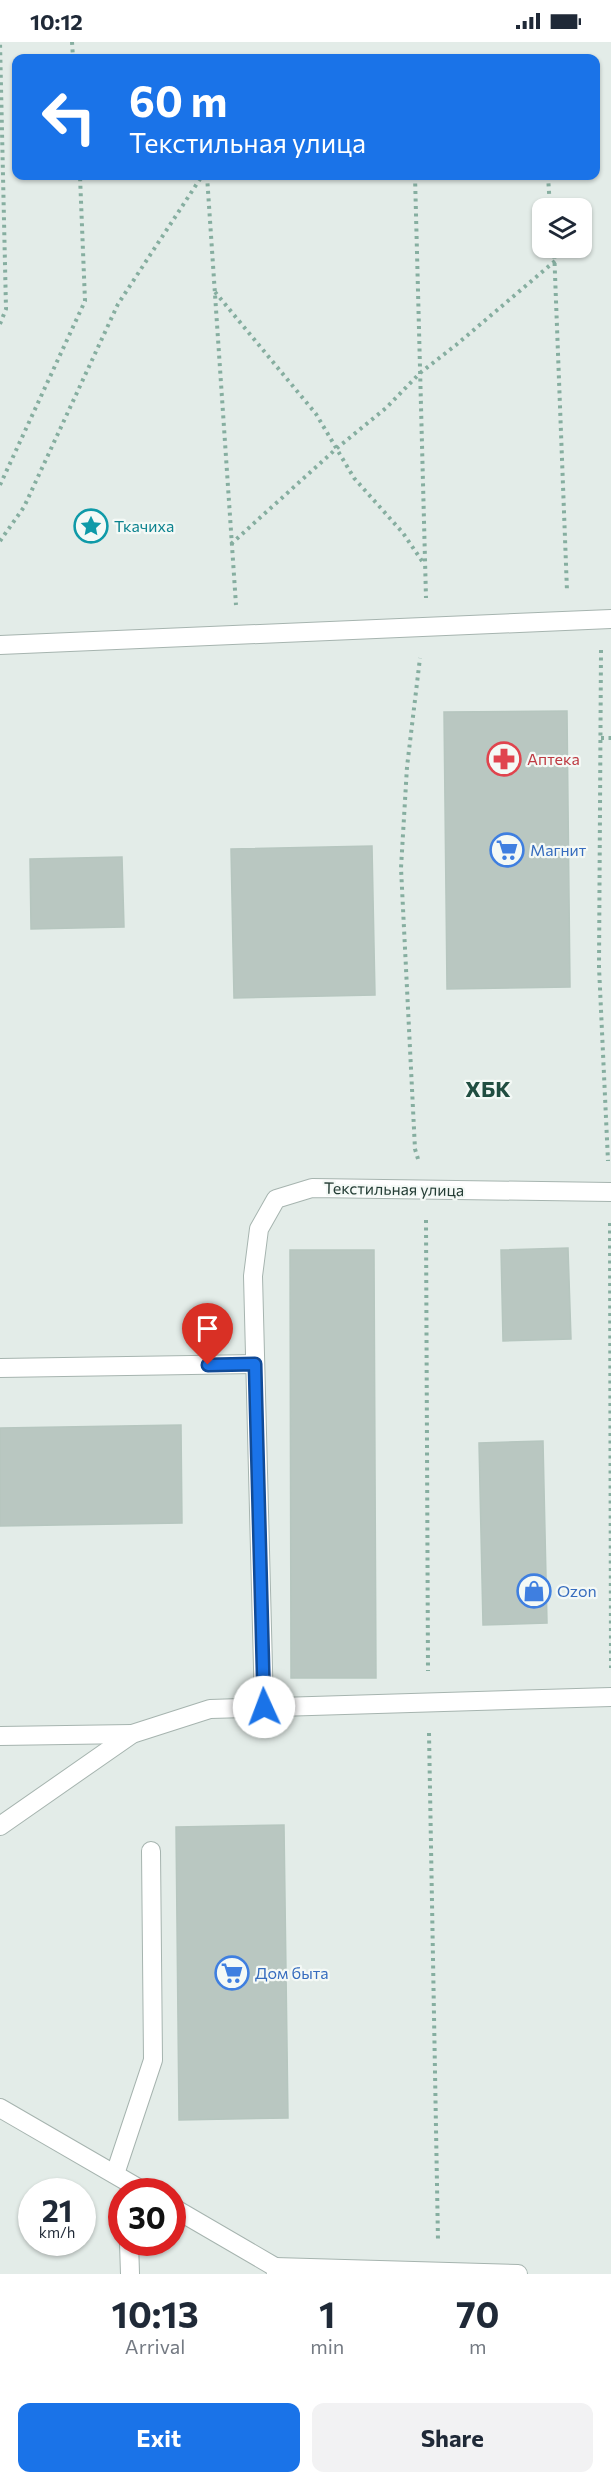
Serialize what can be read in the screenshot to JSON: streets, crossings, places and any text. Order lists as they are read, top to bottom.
{
  "streets": {
    "street": ["Текстильная улица"]
  },
  "districts": ["ХБК"],
  "places": {
    "place": ["Ткачиха"],
    "pharmacy": ["Аптека"],
    "supermarket": ["Магнит", "Дом быта"],
    "shop": ["Ozon"]
  },
  "page": {
    "status": "10:12",
    "turn": ["60 m", "Текстильная улица"],
    "speed": "21 km/h",
    "limit": "30",
    "eta": [
      "10:13",
      "Arrival",
      "1",
      "min",
      "70",
      "m"
    ],
    "buttons": ["Exit", "Share"]
  }
}
